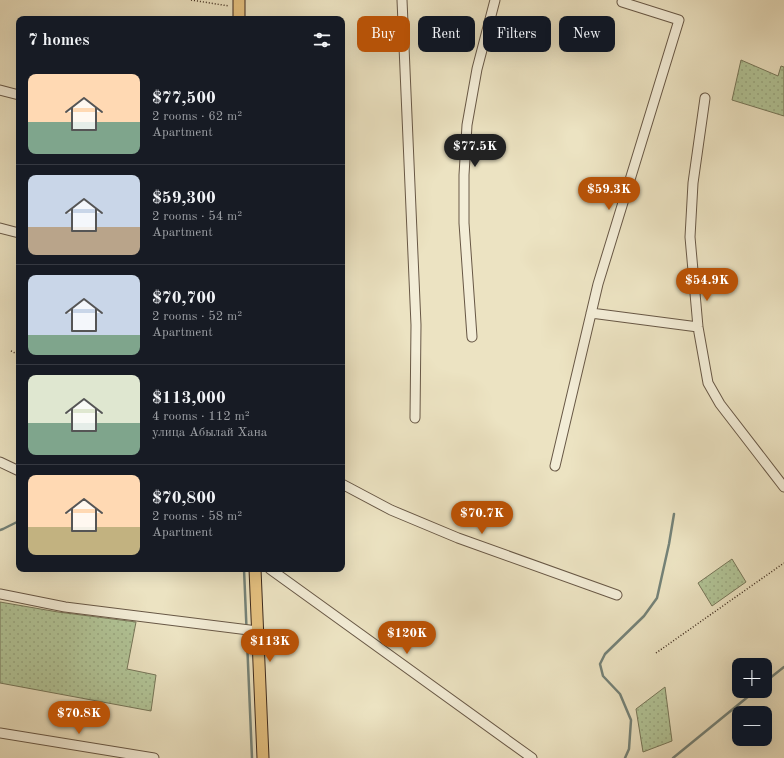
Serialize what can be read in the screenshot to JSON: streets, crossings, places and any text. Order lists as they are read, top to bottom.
{
  "page": {
    "chip": [
      "Buy",
      "Rent",
      "Filters",
      "New"
    ],
    "heading": "7 homes",
    "list": [
      {
        "name": "$77,500",
        "note": "2 rooms · 62 m² · Apartment"
      },
      {
        "name": "$59,300",
        "note": "2 rooms · 54 m² · Apartment"
      },
      {
        "name": "$70,700",
        "note": "2 rooms · 52 m² · Apartment"
      },
      {
        "name": "$113,000",
        "note": "4 rooms · 112 m² · улица Абылай Хана"
      },
      {
        "name": "$70,800",
        "note": "2 rooms · 58 m² · Apartment"
      }
    ],
    "price": [
      "$77.5K",
      "$59.3K",
      "$54.9K",
      "$70.7K",
      "$120K",
      "$113K",
      "$70.8K"
    ],
    "map_buttons": ["+", "−"]
  }
}
